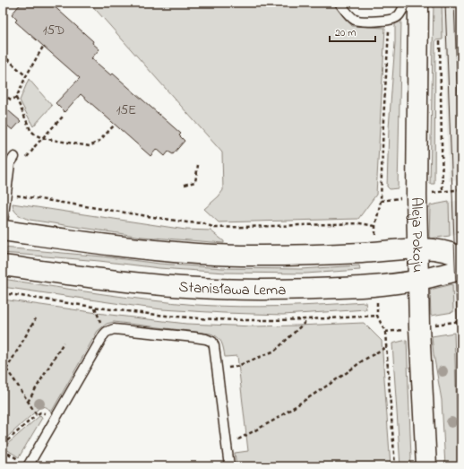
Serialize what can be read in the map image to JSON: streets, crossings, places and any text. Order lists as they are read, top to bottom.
{
  "streets": {
    "main road": ["Aleja Pokoju", "Stanisława Lema"]
  },
  "crossings": [
    ["Aleja Pokoju", "Stanisława Lema"]
  ],
  "house_numbers": ["15D", "15E"],
  "scale_bar": "20 m"
}
